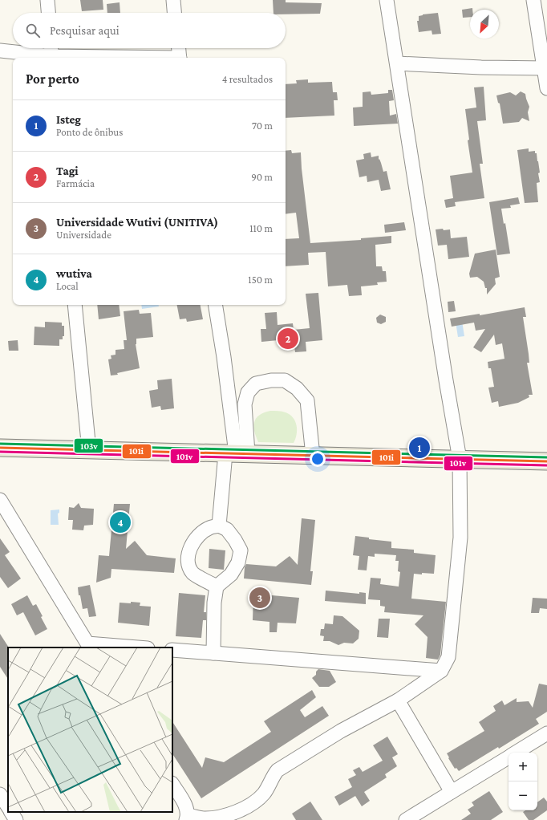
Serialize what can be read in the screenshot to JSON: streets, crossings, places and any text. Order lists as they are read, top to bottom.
{
  "lines": ["transit line 103v", "transit line 101i", "transit line 101v"],
  "north": "bottom left",
  "page": {
    "search": "Pesquisar aqui",
    "heading": ["Por perto", "4 resultados"],
    "list": [
      {
        "mark": "1",
        "name": "Isteg",
        "note": "Ponto de ônibus",
        "value": "70 m"
      },
      {
        "mark": "2",
        "name": "Tagi",
        "note": "Farmácia",
        "value": "90 m"
      },
      {
        "mark": "3",
        "name": "Universidade Wutivi (UNITIVA)",
        "note": "Universidade",
        "value": "110 m"
      },
      {
        "mark": "4",
        "name": "wutiva",
        "note": "Local",
        "value": "150 m"
      }
    ],
    "pins": [
      "2",
      "1",
      "4",
      "3"
    ],
    "map_buttons": ["+", "−"]
  }
}
